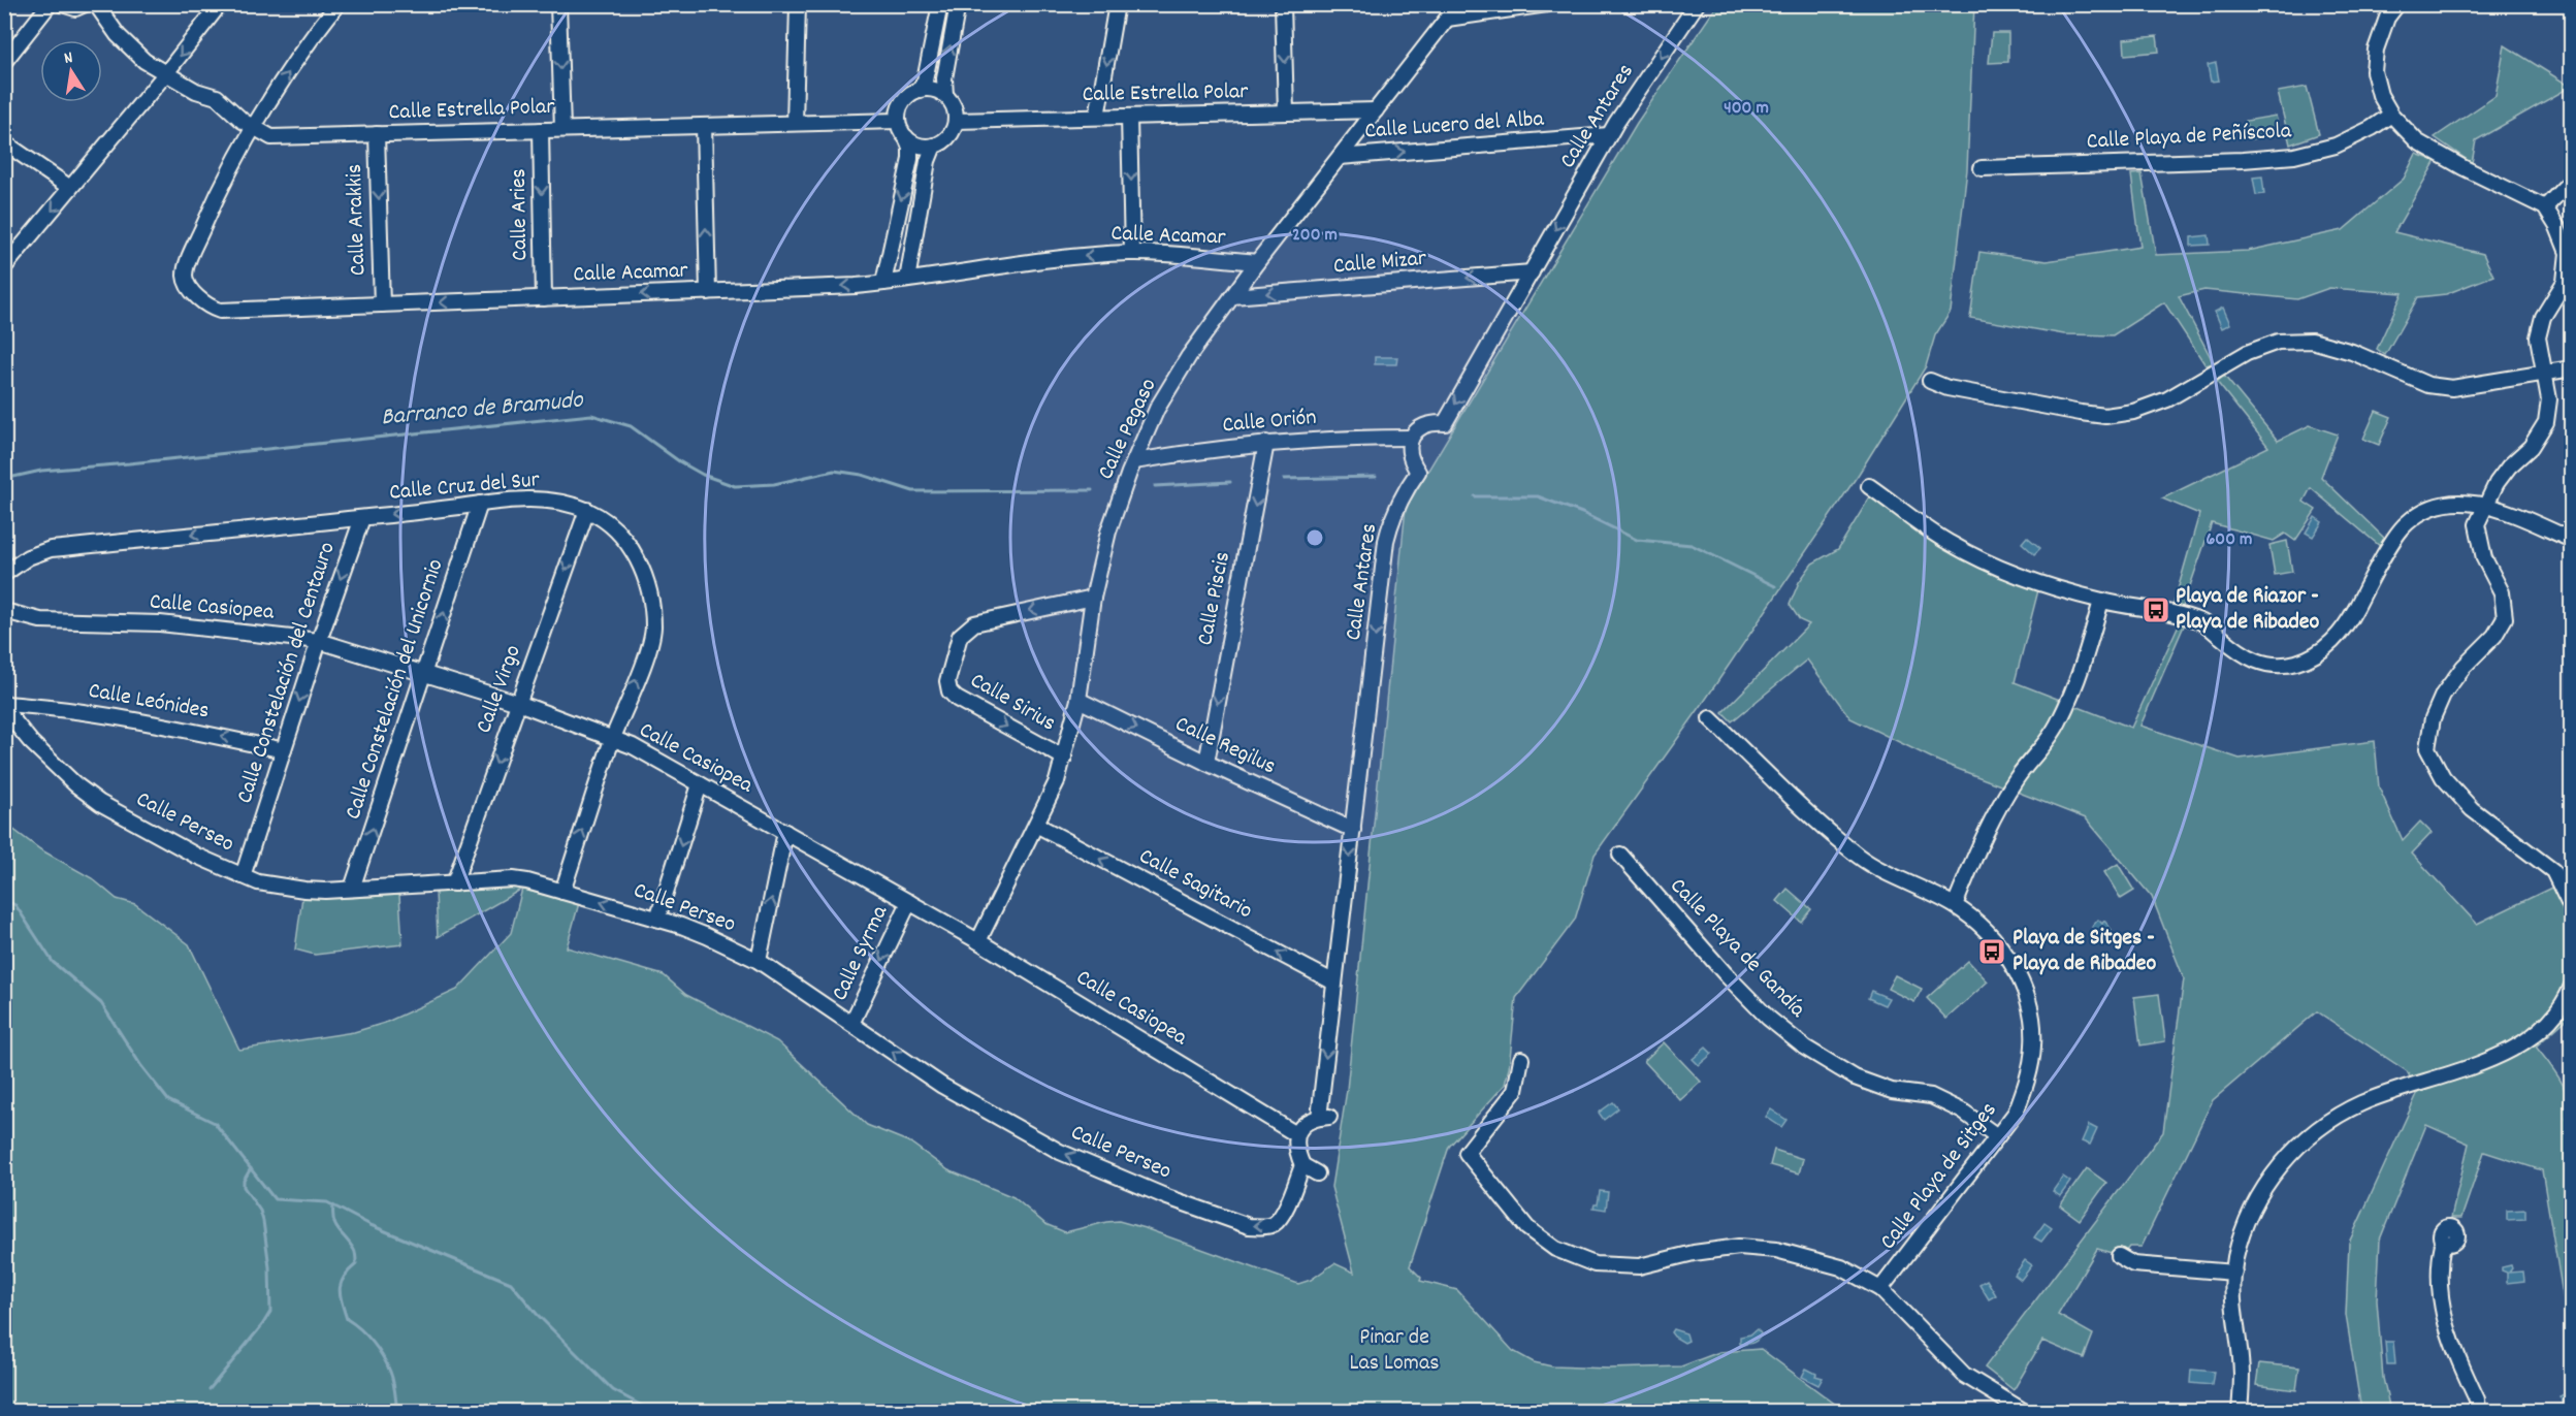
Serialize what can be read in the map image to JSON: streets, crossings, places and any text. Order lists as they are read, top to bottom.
{
  "streets": {
    "street": [
      "Calle Estrella Polar",
      "Calle Antares",
      "Calle Lucero del Alba",
      "Calle Playa de Peñíscola",
      "Calle Aries",
      "Calle Arakkis",
      "Calle Acamar",
      "Calle Mizar",
      "Calle Orión",
      "Calle Pegaso",
      "Calle Cruz del Sur",
      "Calle Piscis",
      "Calle Casiopea",
      "Calle Constelación del Centauro",
      "Calle Constelación del Unicornio",
      "Calle Virgo",
      "Calle Leónides",
      "Calle Sirius",
      "Calle Regilus",
      "Calle Perseo",
      "Calle Sagitario",
      "Calle Playa de Gandía",
      "Calle Syrma",
      "Calle Playa de Sitges"
    ]
  },
  "crossings": [
    ["Calle Estrella Polar", "Calle Aries"],
    ["Calle Estrella Polar", "Calle Arakkis"],
    ["Calle Estrella Polar", "Calle Acamar"],
    ["Calle Estrella Polar", "Calle Pegaso"],
    ["Calle Antares", "Calle Lucero del Alba"],
    ["Calle Antares", "Calle Mizar"],
    ["Calle Antares", "Calle Orión"],
    ["Calle Antares", "Calle Casiopea"],
    ["Calle Antares", "Calle Regilus"],
    ["Calle Antares", "Calle Sagitario"],
    ["Calle Lucero del Alba", "Calle Pegaso"],
    ["Calle Aries", "Calle Acamar"],
    ["Calle Arakkis", "Calle Acamar"],
    ["Calle Acamar", "Calle Pegaso"],
    ["Calle Mizar", "Calle Pegaso"],
    ["Calle Orión", "Calle Pegaso"],
    ["Calle Orión", "Calle Piscis"],
    ["Calle Pegaso", "Calle Casiopea"],
    ["Calle Pegaso", "Calle Sirius"],
    ["Calle Pegaso", "Calle Regilus"],
    ["Calle Pegaso", "Calle Sagitario"],
    ["Calle Cruz del Sur", "Calle Casiopea"],
    ["Calle Cruz del Sur", "Calle Constelación del Centauro"],
    ["Calle Cruz del Sur", "Calle Constelación del Unicornio"],
    ["Calle Cruz del Sur", "Calle Virgo"],
    ["Calle Cruz del Sur", "Calle Perseo"],
    ["Calle Piscis", "Calle Regilus"],
    ["Calle Casiopea", "Calle Constelación del Centauro"],
    ["Calle Casiopea", "Calle Constelación del Unicornio"],
    ["Calle Casiopea", "Calle Virgo"],
    ["Calle Casiopea", "Calle Syrma"],
    ["Calle Constelación del Centauro", "Calle Leónides"],
    ["Calle Constelación del Centauro", "Calle Perseo"],
    ["Calle Constelación del Unicornio", "Calle Perseo"],
    ["Calle Virgo", "Calle Perseo"],
    ["Calle Perseo", "Calle Syrma"],
    ["Calle Playa de Gandía", "Calle Playa de Sitges"]
  ],
  "one_way": [
    "Calle Antares",
    "Calle Lucero del Alba",
    "Calle Aries",
    "Calle Arakkis",
    "Calle Acamar",
    "Calle Mizar",
    "Calle Piscis",
    "Calle Constelación del Centauro",
    "Calle Constelación del Unicornio",
    "Calle Virgo",
    "Calle Leónides",
    "Calle Regilus",
    "Calle Perseo",
    "Calle Sagitario"
  ],
  "water": ["Barranco de Bramudo"],
  "parks": ["Pinar de Las Lomas"],
  "places": {
    "bus stop": ["Playa de Riazor - Playa de Ribadeo", "Playa de Sitges - Playa de Ribadeo"]
  },
  "north": "top",
  "rings": ["400 m", "200 m", "600 m"]
}
